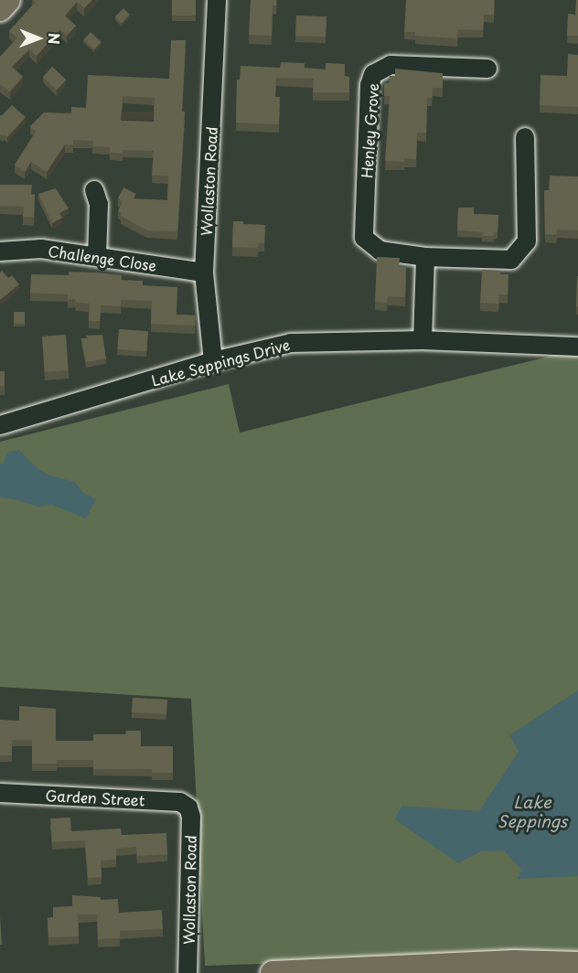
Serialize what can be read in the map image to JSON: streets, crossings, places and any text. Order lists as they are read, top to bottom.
{
  "streets": {
    "street": [
      "Henley Grove",
      "Wollaston Road",
      "Challenge Close",
      "Lake Seppings Drive",
      "Garden Street"
    ]
  },
  "crossings": [
    ["Wollaston Road", "Challenge Close"],
    ["Wollaston Road", "Lake Seppings Drive"],
    ["Wollaston Road", "Garden Street"]
  ],
  "water": ["Lake Seppings"],
  "north": "right"
}
